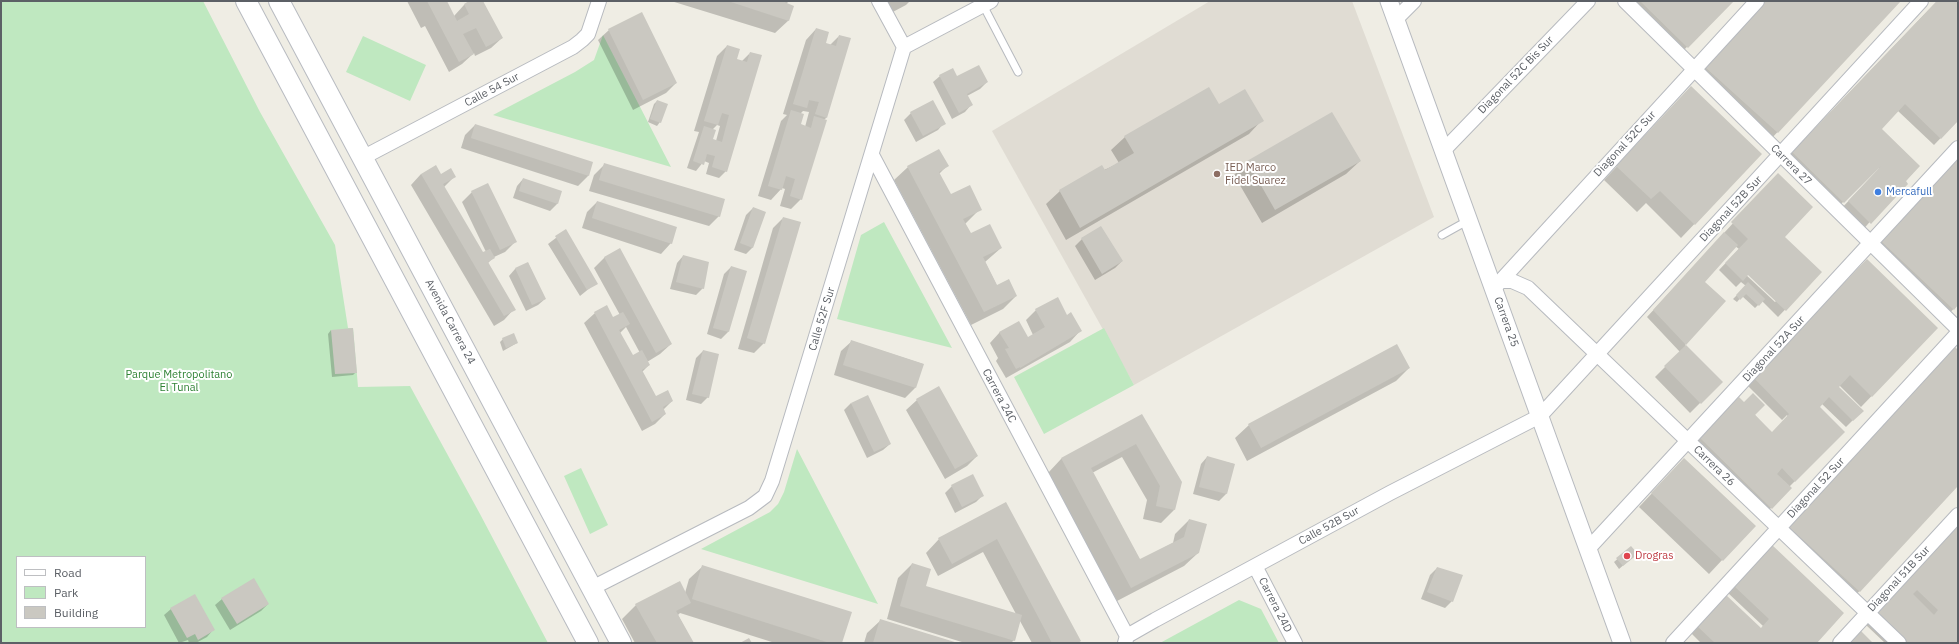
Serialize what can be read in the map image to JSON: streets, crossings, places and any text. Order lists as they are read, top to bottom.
{
  "streets": {
    "main road": ["Avenida Carrera 24"],
    "street": [
      "Diagonal 52C Bis Sur",
      "Calle 54 Sur",
      "Diagonal 52C Sur",
      "Carrera 27",
      "Diagonal 52B Sur",
      "Calle 52F Sur",
      "Carrera 25",
      "Diagonal 52A Sur",
      "Carrera 24C",
      "Carrera 26",
      "Diagonal 52 Sur",
      "Calle 52B Sur",
      "Diagonal 51B Sur",
      "Carrera 24D"
    ]
  },
  "crossings": [
    ["Diagonal 52C Bis Sur", "Carrera 25"],
    ["Calle 54 Sur", "Avenida Carrera 24"],
    ["Diagonal 52C Sur", "Carrera 27"],
    ["Diagonal 52C Sur", "Carrera 25"],
    ["Diagonal 52C Sur", "Carrera 26"],
    ["Carrera 27", "Diagonal 52B Sur"],
    ["Carrera 27", "Diagonal 52A Sur"],
    ["Diagonal 52B Sur", "Carrera 25"],
    ["Diagonal 52B Sur", "Carrera 26"],
    ["Diagonal 52B Sur", "Calle 52B Sur"],
    ["Calle 52F Sur", "Avenida Carrera 24"],
    ["Calle 52F Sur", "Carrera 24C"],
    ["Carrera 25", "Diagonal 52A Sur"],
    ["Carrera 25", "Carrera 26"],
    ["Carrera 25", "Calle 52B Sur"],
    ["Diagonal 52A Sur", "Carrera 26"],
    ["Carrera 24C", "Calle 52B Sur"],
    ["Carrera 26", "Diagonal 52 Sur"],
    ["Carrera 26", "Diagonal 51B Sur"],
    ["Calle 52B Sur", "Carrera 24D"]
  ],
  "parks": ["Parque Metropolitano El Tunal"],
  "places": ["IED Marco Fidel Suarez", "Mercafull", "Drogras"],
  "legend": ["Road", "Park", "Building"]
}
